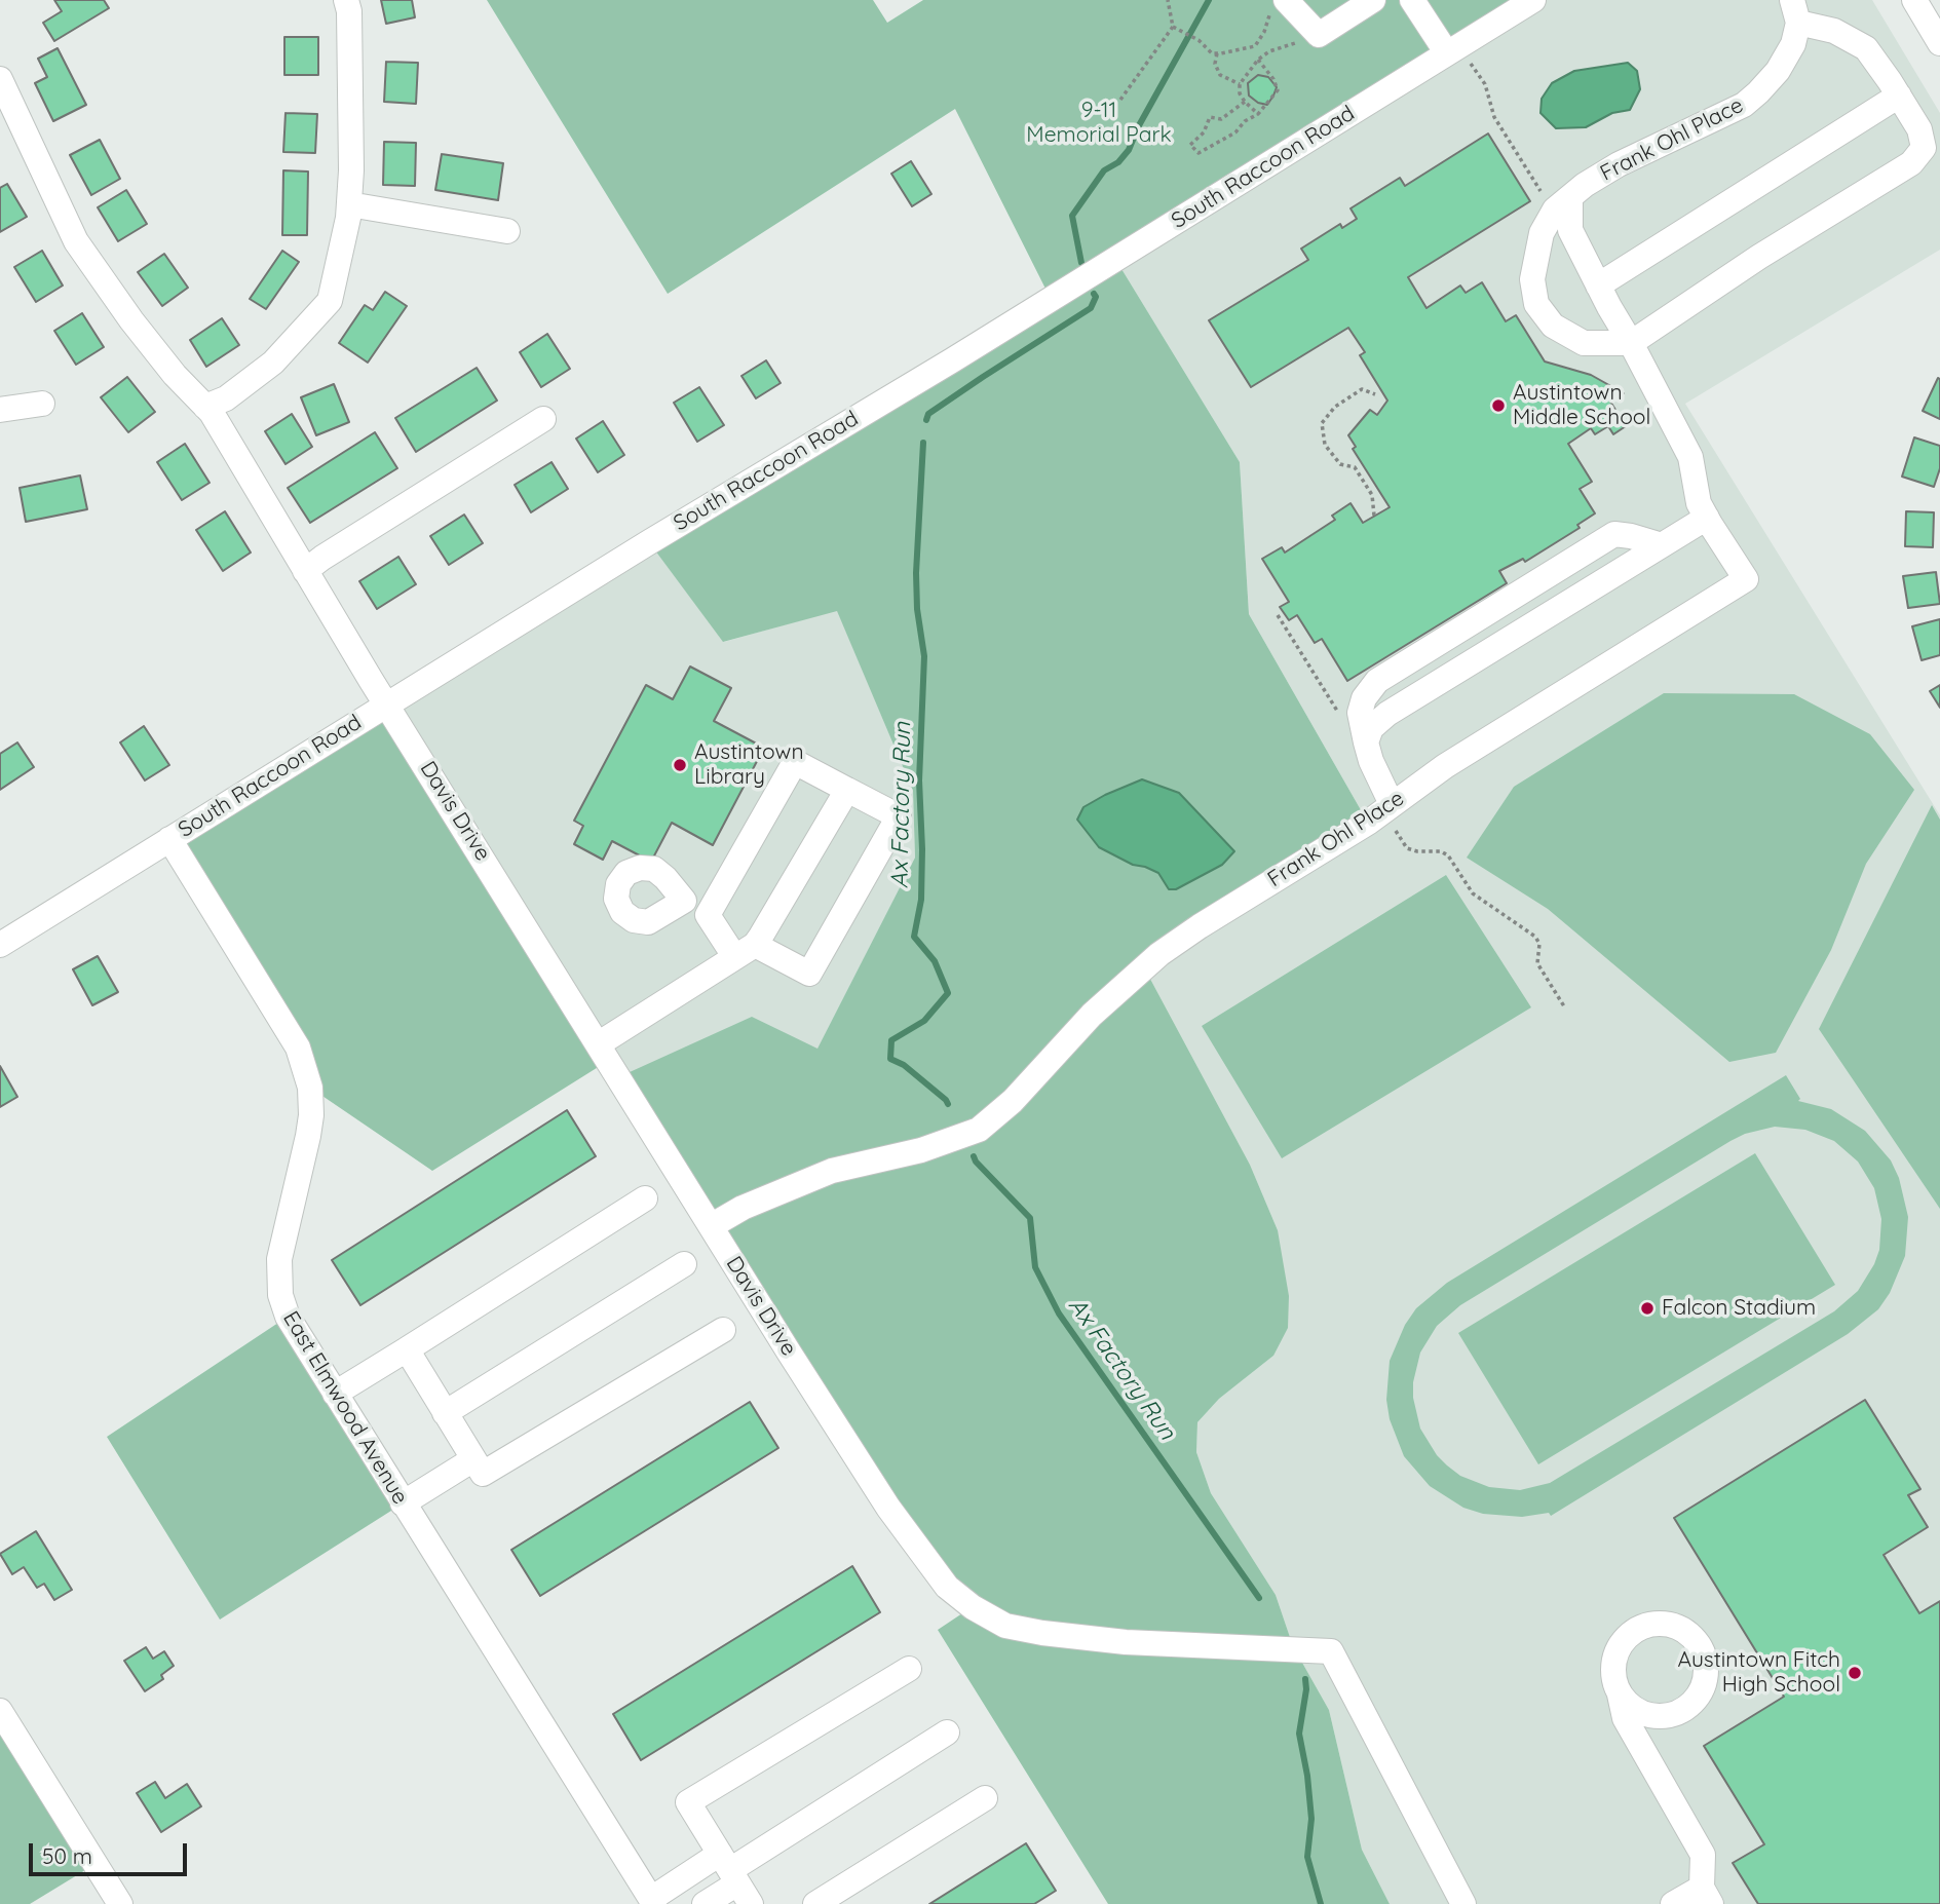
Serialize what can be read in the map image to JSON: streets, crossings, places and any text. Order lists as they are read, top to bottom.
{
  "streets": {
    "street": [
      "Frank Ohl Place",
      "South Raccoon Road",
      "Davis Drive",
      "East Elmwood Avenue"
    ]
  },
  "crossings": [
    ["Frank Ohl Place", "Davis Drive"],
    ["South Raccoon Road", "Davis Drive"],
    ["South Raccoon Road", "East Elmwood Avenue"]
  ],
  "water": ["Ax Factory Run"],
  "parks": ["9-11 Memorial Park"],
  "places": [
    "Austintown Middle School",
    "Austintown Library",
    "Falcon Stadium",
    "Austintown Fitch High School"
  ],
  "scale_bar": "50 m"
}
